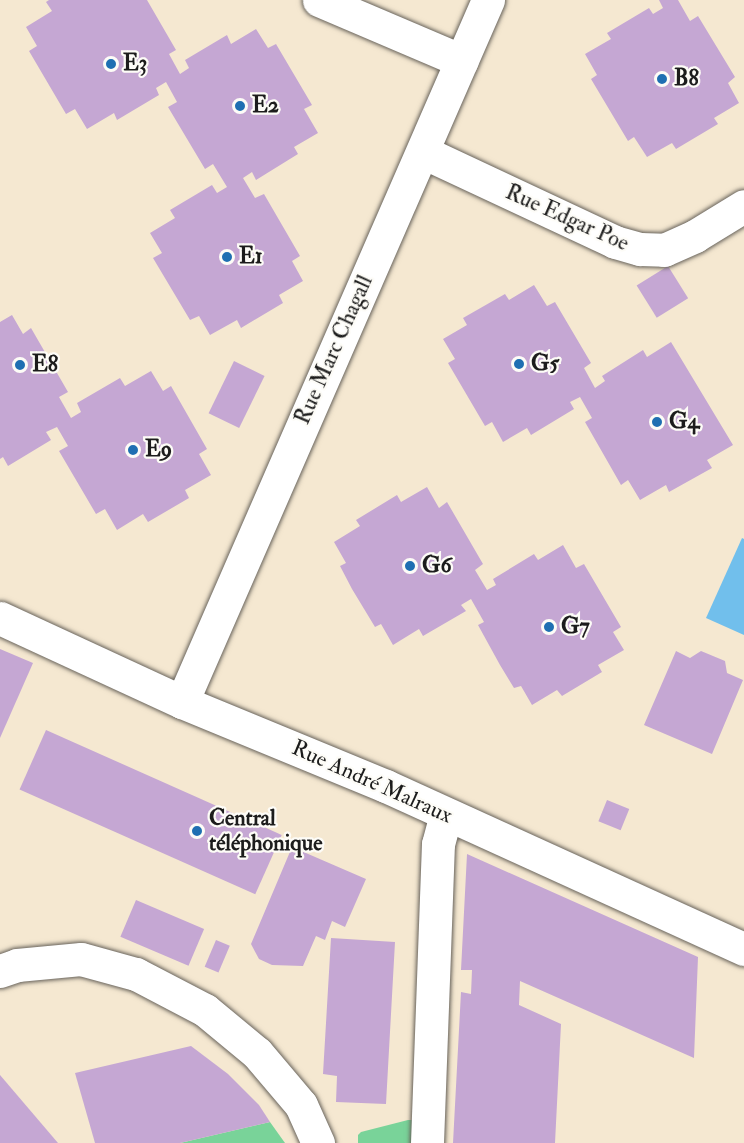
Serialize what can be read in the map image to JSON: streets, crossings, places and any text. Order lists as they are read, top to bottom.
{
  "streets": {
    "street": ["Rue Edgar Poe", "Rue Marc Chagall", "Rue André Malraux"]
  },
  "crossings": [
    ["Rue Edgar Poe", "Rue Marc Chagall"],
    ["Rue Marc Chagall", "Rue André Malraux"]
  ],
  "places": [
    "E3",
    "B8",
    "E2",
    "E1",
    "G5",
    "E8",
    "G4",
    "E9",
    "G6",
    "G7",
    "Central téléphonique"
  ]
}
